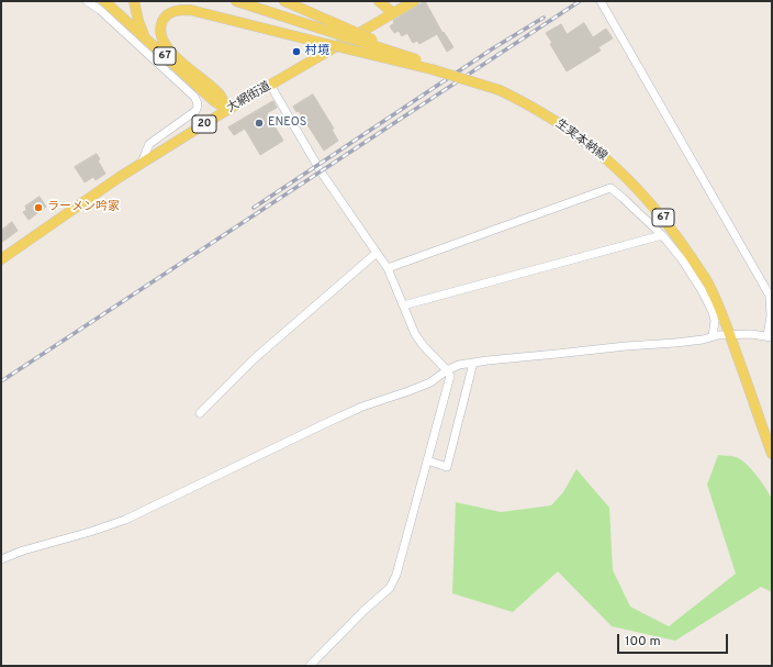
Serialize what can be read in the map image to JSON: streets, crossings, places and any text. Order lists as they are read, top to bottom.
{
  "streets": {
    "main road": [
      "67",
      "大網街道",
      "20",
      "生実本納線"
    ]
  },
  "crossings": [
    ["67", "大網街道"],
    ["67", "生実本納線"]
  ],
  "places": ["村境", "ENEOS", "ラーメン吟家"],
  "scale_bar": "100 m"
}
